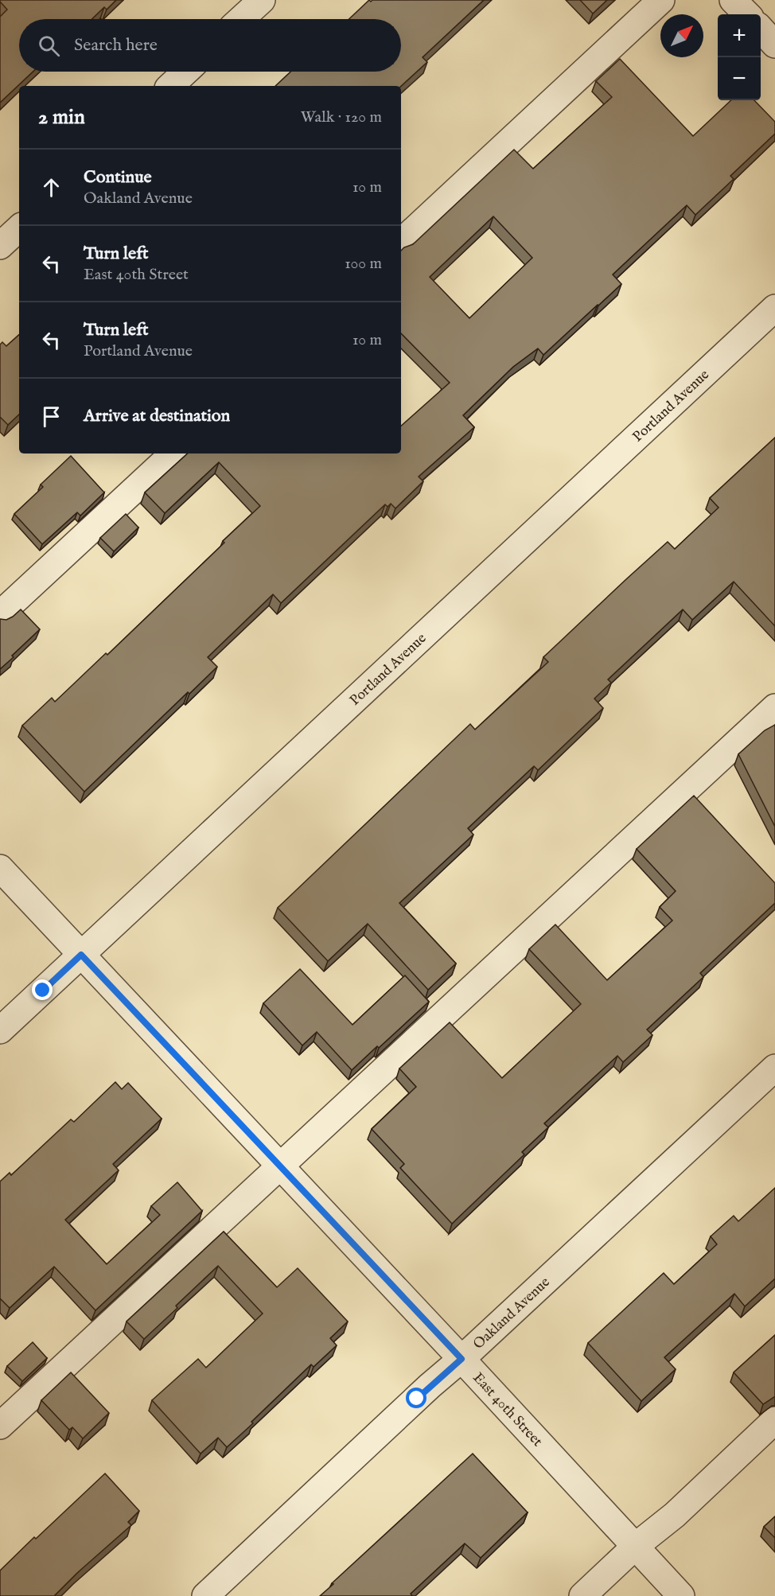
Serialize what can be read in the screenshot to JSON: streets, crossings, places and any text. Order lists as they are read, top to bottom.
{
  "streets": {
    "street": ["Portland Avenue", "Oakland Avenue", "East 40th Street"]
  },
  "crossings": [
    ["Portland Avenue", "East 40th Street"],
    ["Oakland Avenue", "East 40th Street"]
  ],
  "north": "top right",
  "page": {
    "map_buttons": ["+", "−"],
    "search": "Search here",
    "heading": ["2 min", "Walk · 120 m"],
    "list": [
      ["Continue", "Oakland Avenue", "10 m"],
      ["Turn left", "East 40th Street", "100 m"],
      ["Turn left", "Portland Avenue", "10 m"],
      "Arrive at destination"
    ]
  }
}
